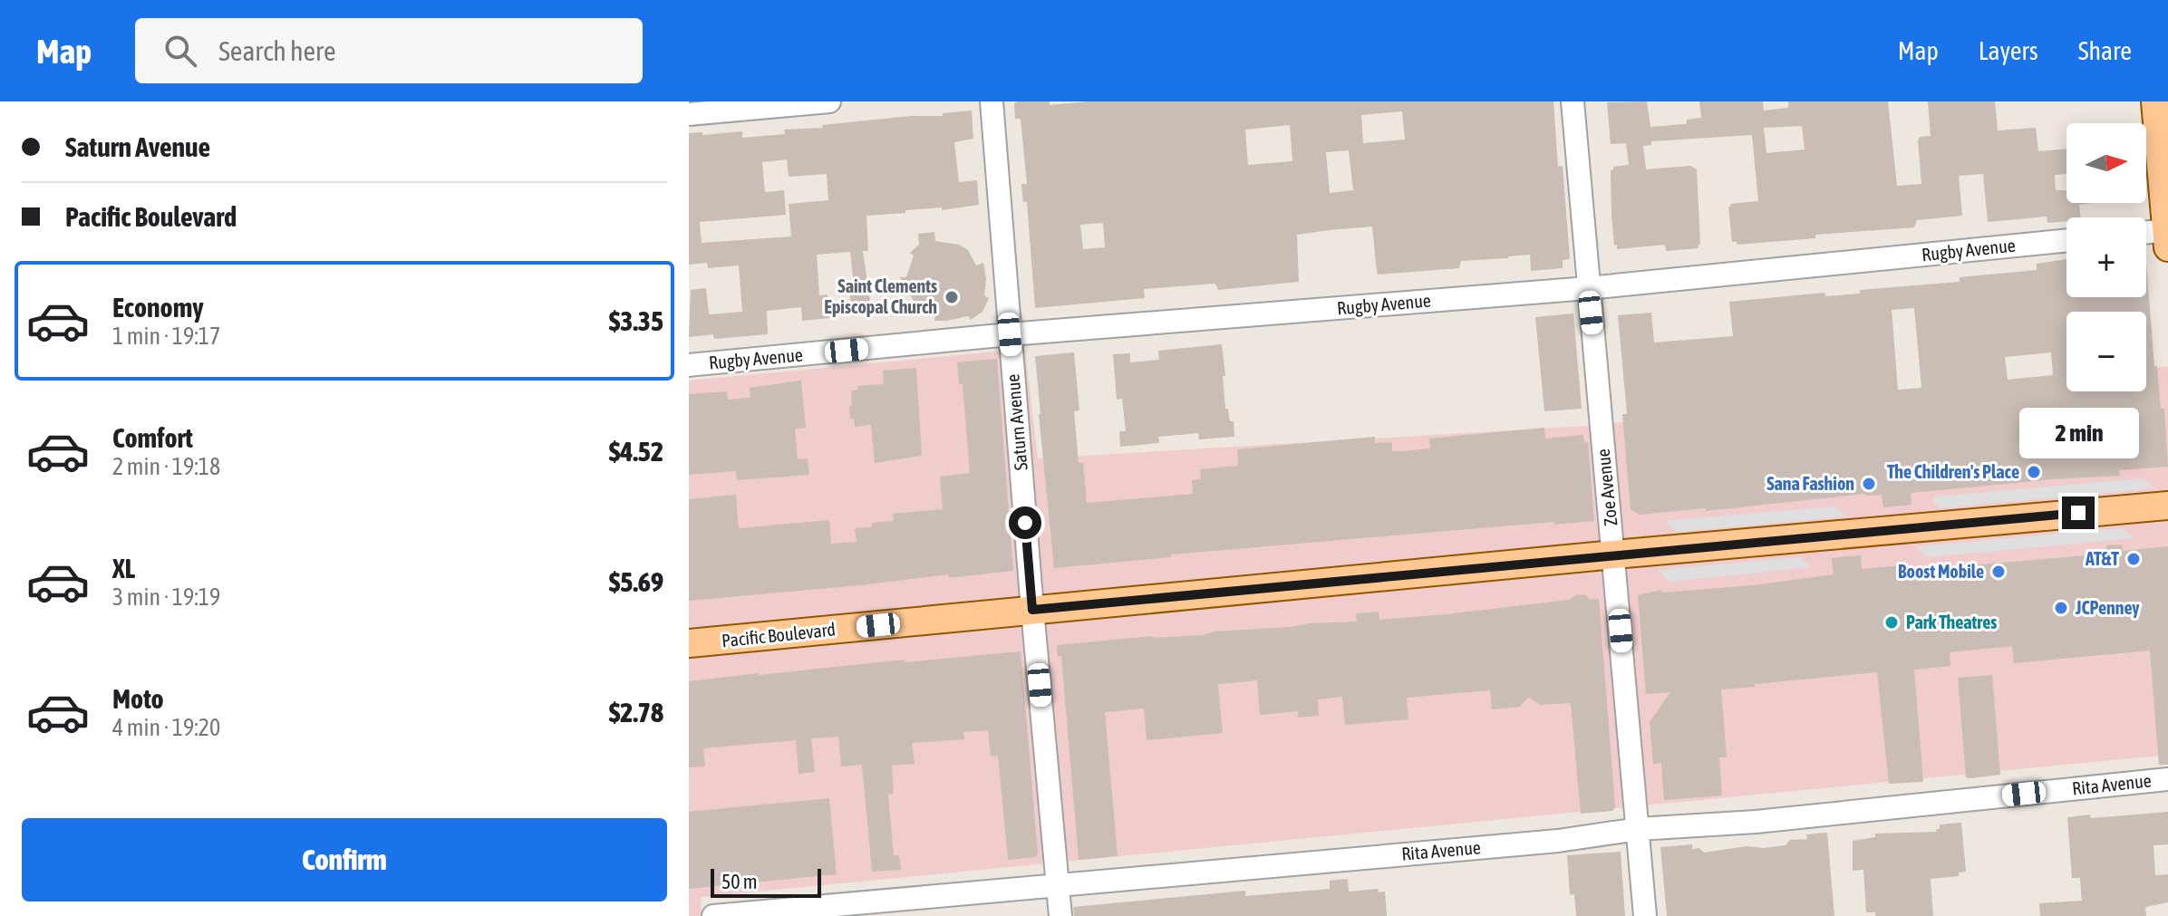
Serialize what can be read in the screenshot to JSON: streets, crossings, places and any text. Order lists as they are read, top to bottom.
{
  "streets": {
    "main road": ["Pacific Boulevard"],
    "street": [
      "Rugby Avenue",
      "Saturn Avenue",
      "Zoe Avenue",
      "Rita Avenue"
    ]
  },
  "crossings": [
    ["Rugby Avenue", "Saturn Avenue"],
    ["Rugby Avenue", "Zoe Avenue"],
    ["Saturn Avenue", "Pacific Boulevard"],
    ["Saturn Avenue", "Rita Avenue"],
    ["Zoe Avenue", "Pacific Boulevard"],
    ["Zoe Avenue", "Rita Avenue"]
  ],
  "places": [
    "Saint Clements Episcopal Church",
    "The Children's Place",
    "Sana Fashion",
    "AT&T",
    "Boost Mobile",
    "JCPenney",
    "Park Theatres"
  ],
  "scale_bar": "50 m",
  "north": "right",
  "page": {
    "header": "Map",
    "search": "Search here",
    "nav": ["Map", "Layers", "Share"],
    "banner": ["Saturn Avenue", "Pacific Boulevard"],
    "map_buttons": ["+", "−"],
    "list": [
      {
        "name": "Economy",
        "note": "1 min · 19:17",
        "value": "$3.35"
      },
      {
        "name": "Comfort",
        "note": "2 min · 19:18",
        "value": "$4.52"
      },
      {
        "name": "XL",
        "note": "3 min · 19:19",
        "value": "$5.69"
      },
      {
        "name": "Moto",
        "note": "4 min · 19:20",
        "value": "$2.78"
      }
    ],
    "bubble": "2 min",
    "buttons": "Confirm",
    "scale": "50 m"
  }
}
